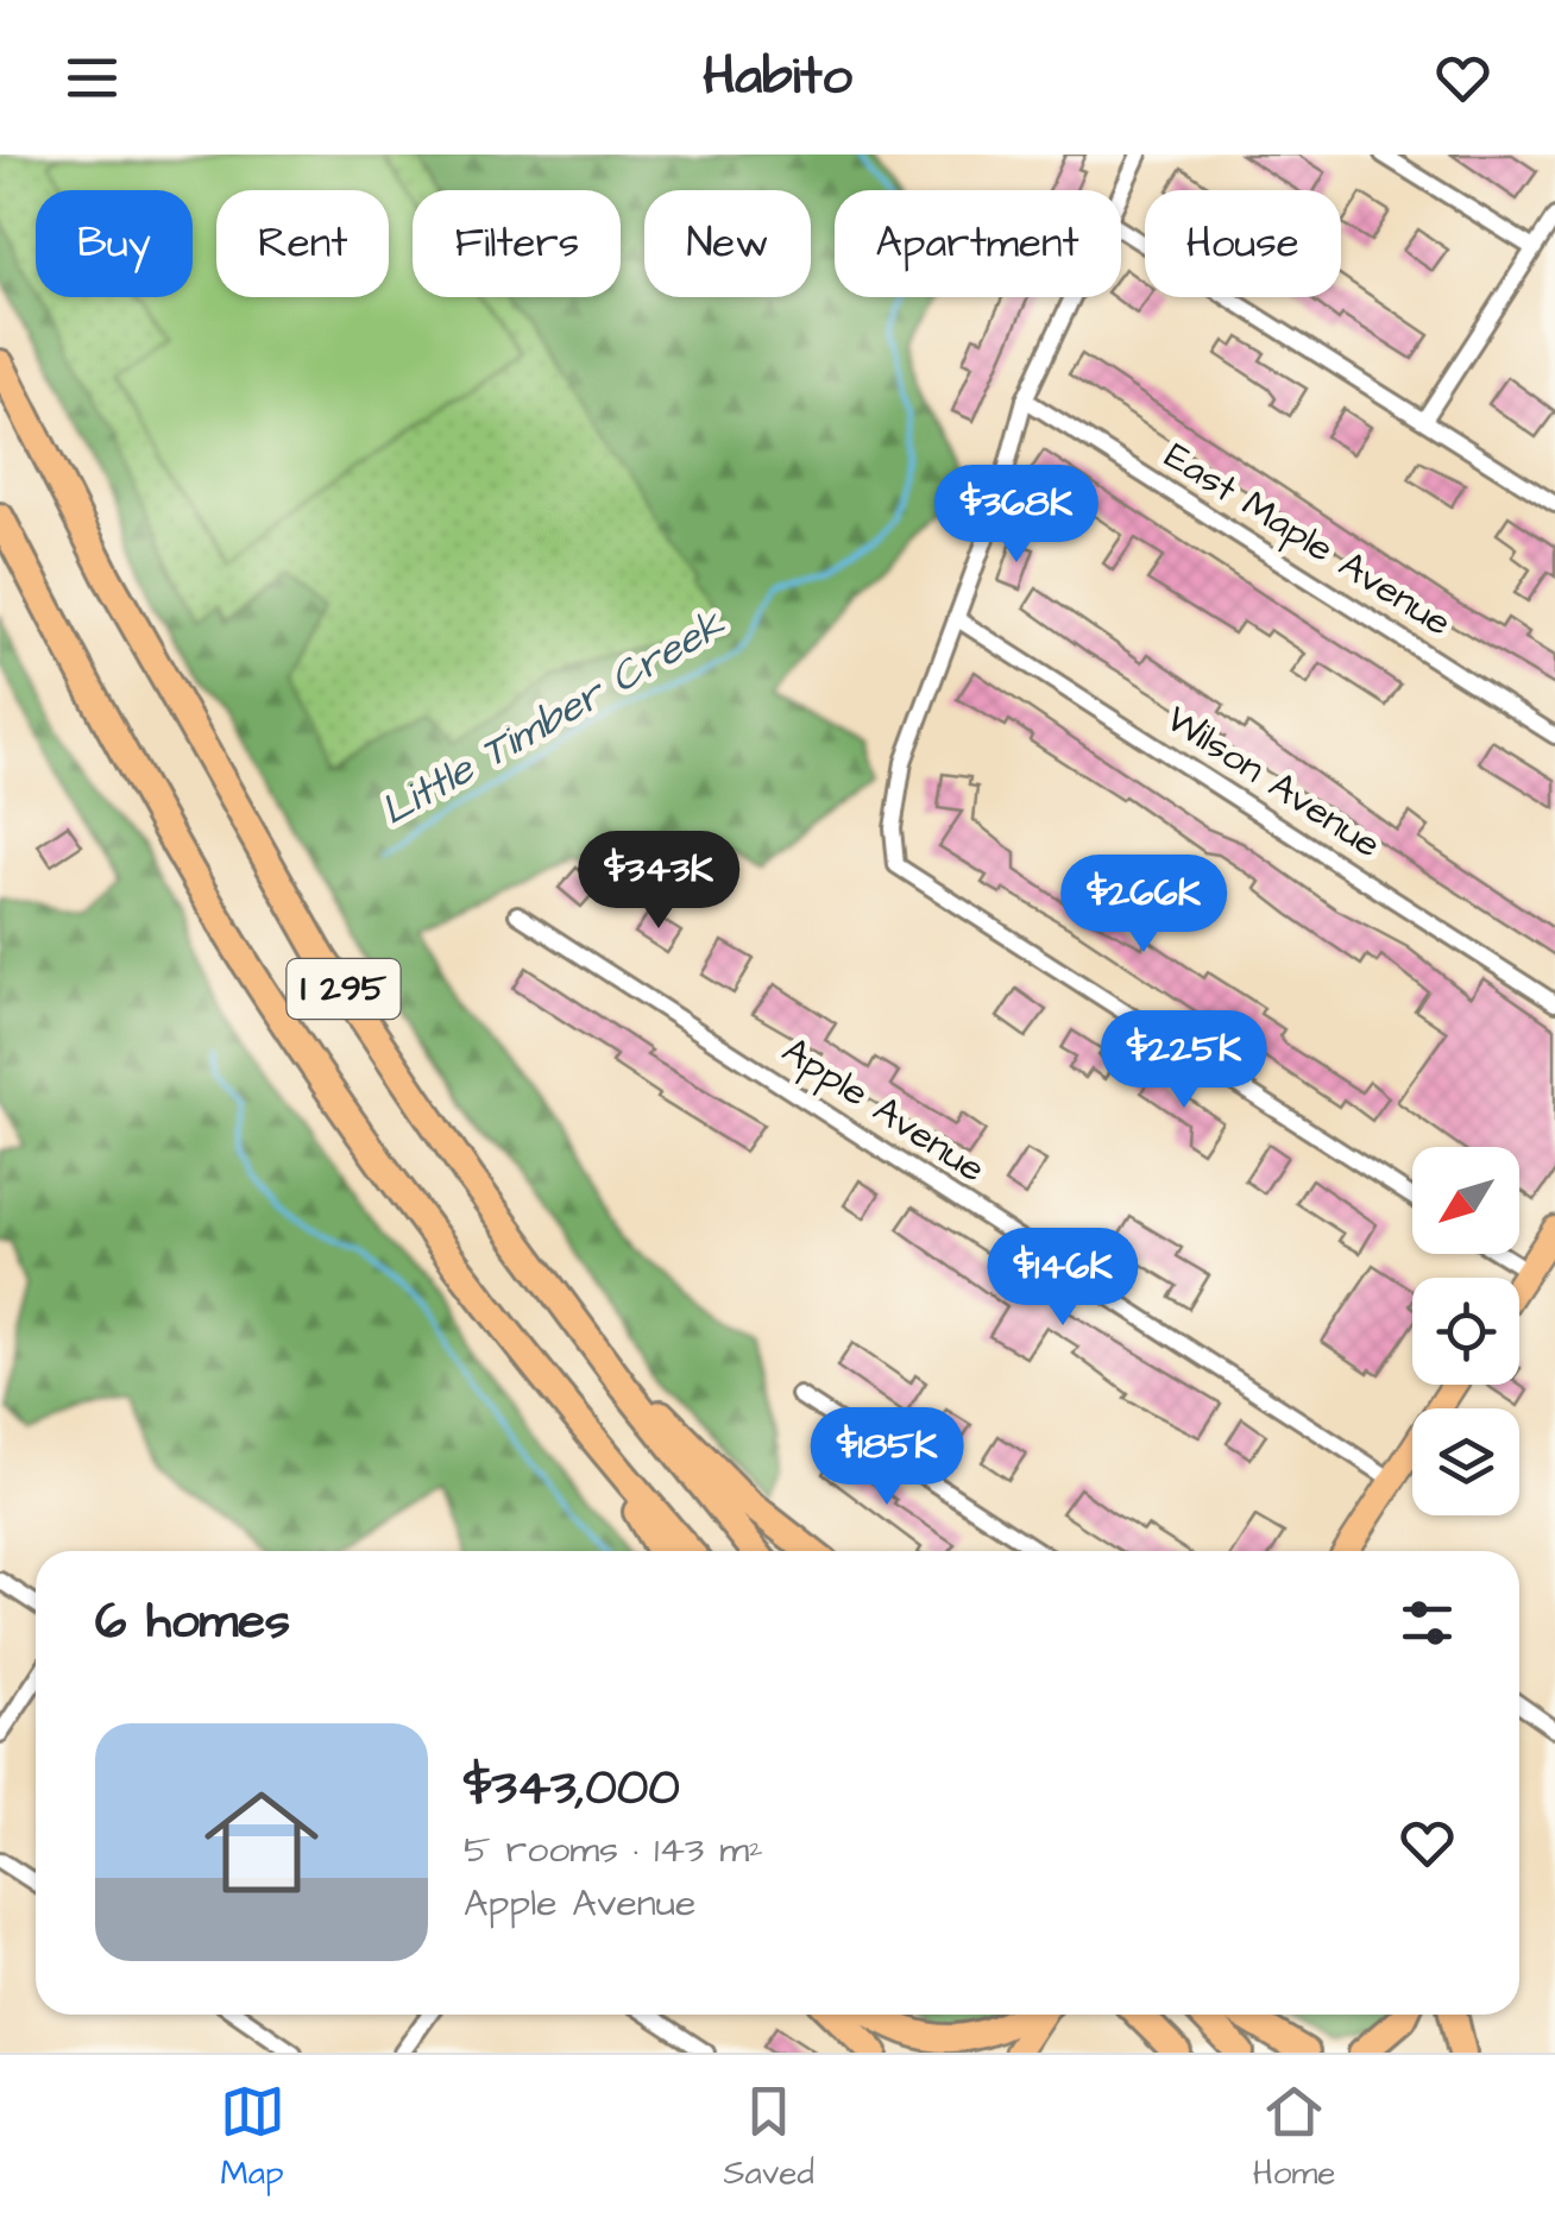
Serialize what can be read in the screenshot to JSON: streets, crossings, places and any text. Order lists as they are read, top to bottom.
{
  "streets": {
    "highway": ["I 295"],
    "street": ["East Maple Avenue", "Wilson Avenue", "Apple Avenue"]
  },
  "water": ["Little Timber Creek"],
  "north": "bottom left",
  "page": {
    "header": "Habito",
    "chip": [
      "Buy",
      "Rent",
      "Filters",
      "New",
      "Apartment",
      "House"
    ],
    "price": [
      "$368K",
      "$343K",
      "$266K",
      "$225K",
      "$146K",
      "$185K"
    ],
    "heading": "6 homes",
    "list": [
      {
        "name": "$343,000",
        "note": "5 rooms · 143 m² · Apple Avenue"
      }
    ],
    "tabs": ["Map", "Saved", "Home"]
  }
}
